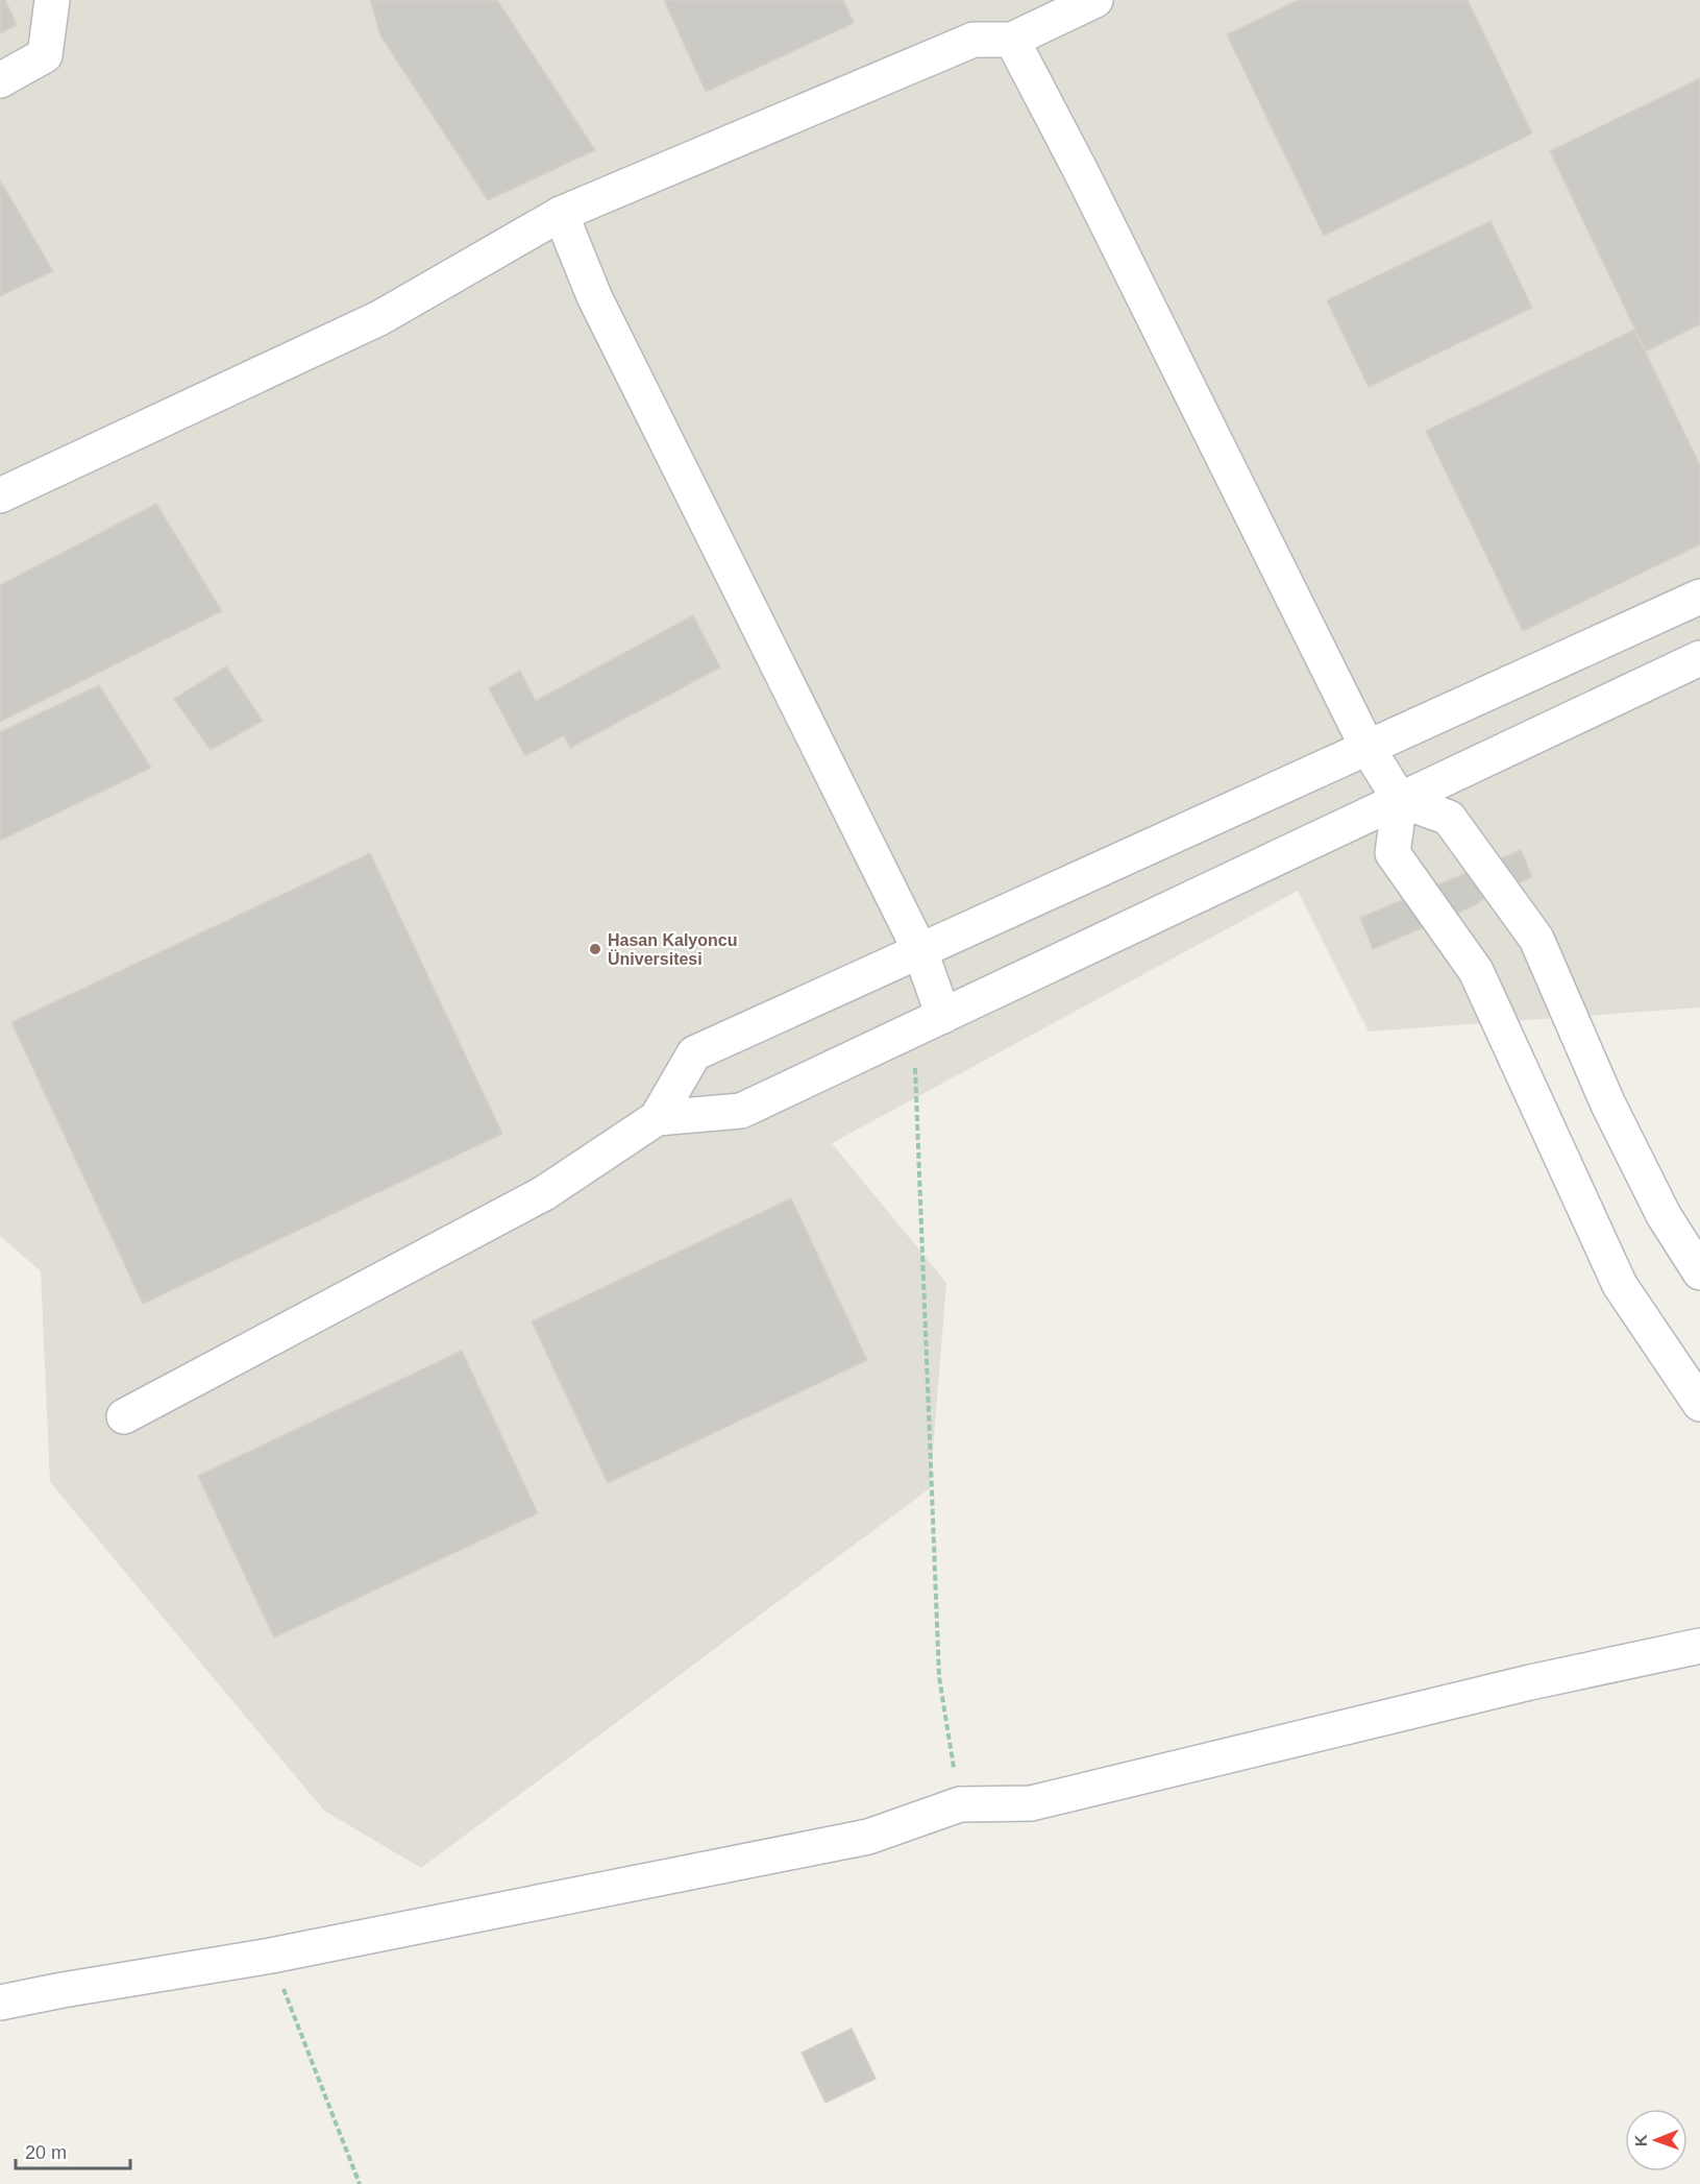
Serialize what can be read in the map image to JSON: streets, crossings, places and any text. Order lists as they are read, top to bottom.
{
  "places": ["Hasan Kalyoncu Üniversitesi"],
  "scale_bar": "20 m",
  "north": "left"
}
